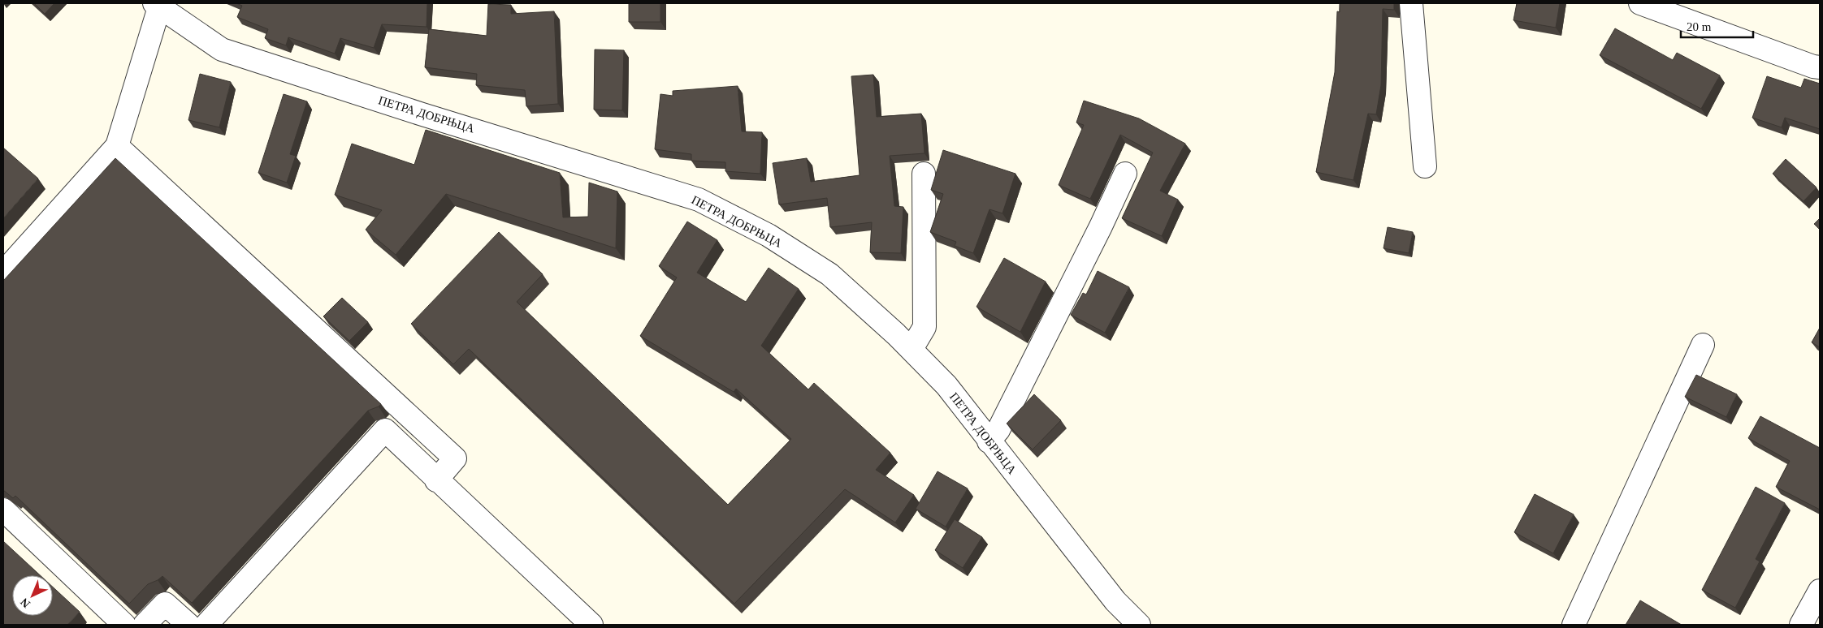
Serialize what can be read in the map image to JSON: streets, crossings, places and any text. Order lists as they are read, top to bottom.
{
  "streets": {
    "street": ["ПЕТРА ДОБРЊЦА"]
  },
  "scale_bar": "20 m",
  "north": "bottom left"
}
